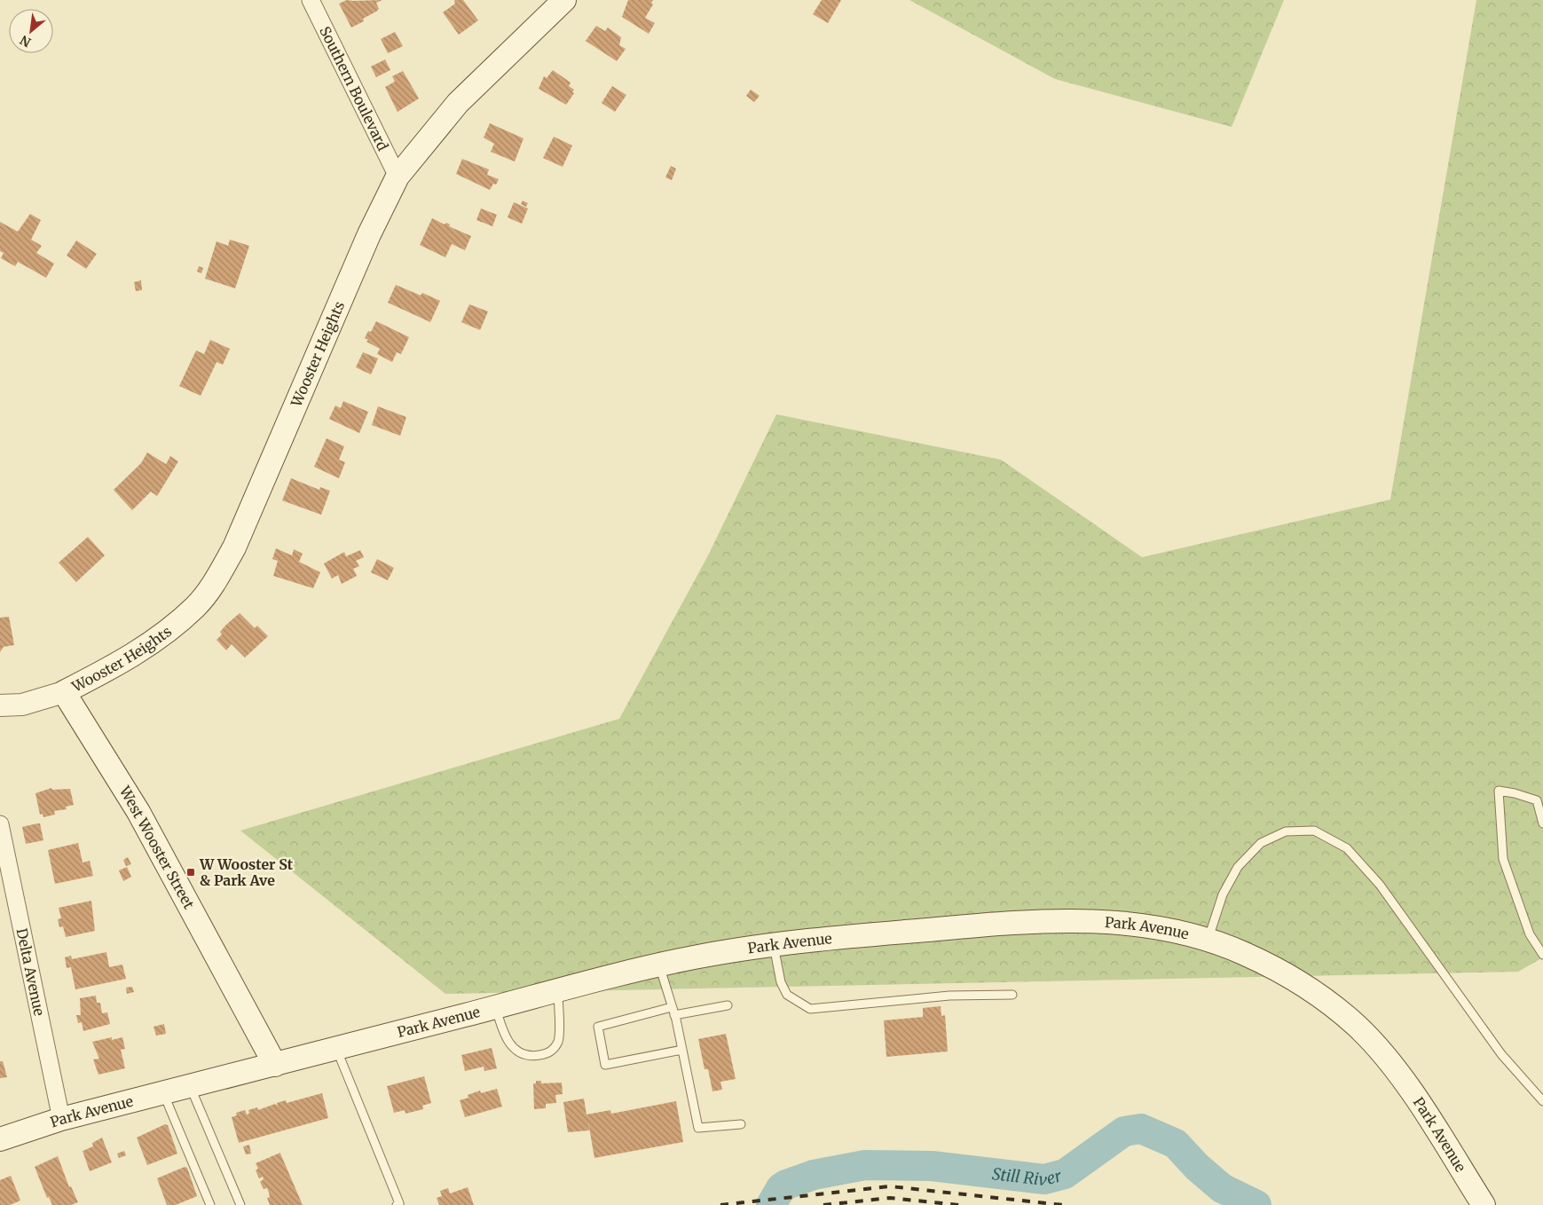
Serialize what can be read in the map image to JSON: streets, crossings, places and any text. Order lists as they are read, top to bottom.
{
  "streets": {
    "main road": ["Wooster Heights", "West Wooster Street", "Park Avenue"],
    "street": ["Southern Boulevard", "Delta Avenue"]
  },
  "crossings": [
    ["Southern Boulevard", "Wooster Heights"],
    ["Wooster Heights", "West Wooster Street"],
    ["West Wooster Street", "Park Avenue"],
    ["Park Avenue", "Delta Avenue"]
  ],
  "water": ["Still River"],
  "places": {
    "transit": ["W Wooster St & Park Ave"]
  },
  "north": "bottom left"
}
